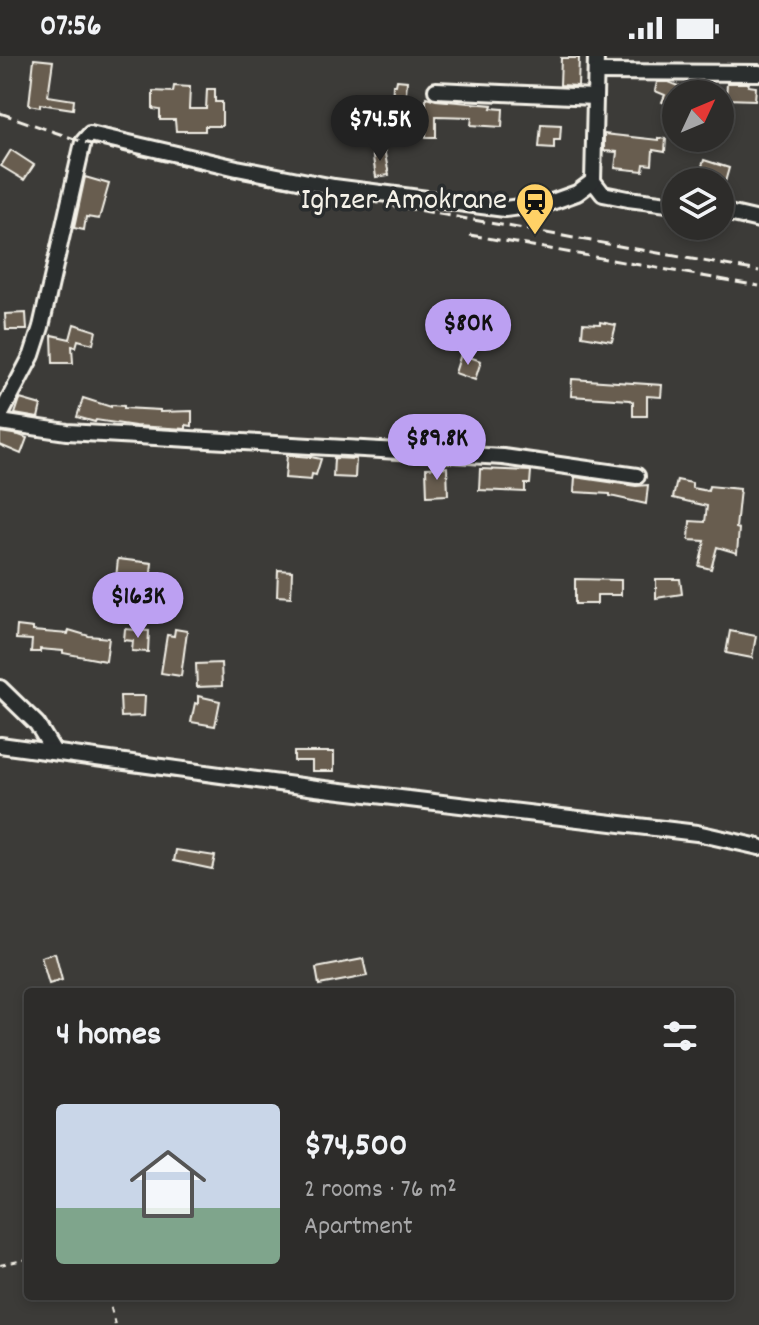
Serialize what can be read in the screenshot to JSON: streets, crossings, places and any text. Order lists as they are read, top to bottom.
{
  "places": {
    "station": ["Ighzer Amokrane"]
  },
  "north": "top right",
  "page": {
    "status": "07:56",
    "price": [
      "$74.5K",
      "$80K",
      "$89.8K",
      "$163K"
    ],
    "heading": "4 homes",
    "list": [
      {
        "name": "$74,500",
        "note": "2 rooms · 76 m² · Apartment"
      }
    ]
  }
}
